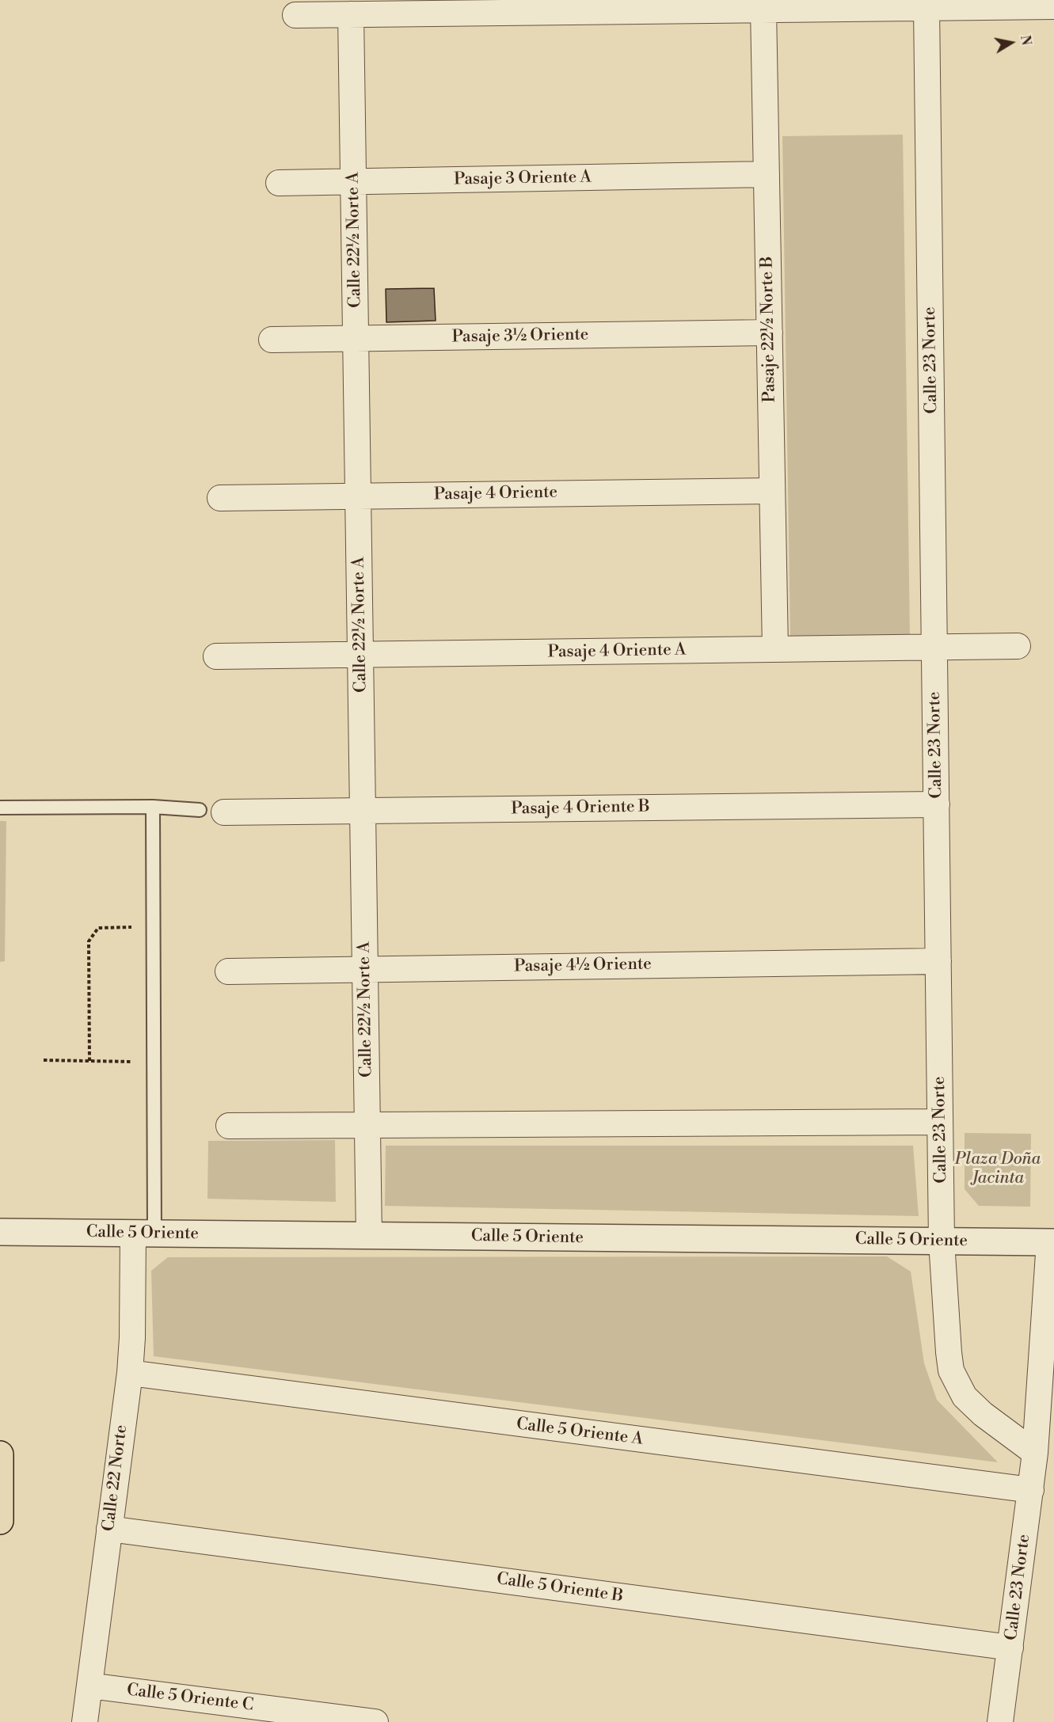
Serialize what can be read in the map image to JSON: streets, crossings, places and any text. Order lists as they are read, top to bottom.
{
  "streets": {
    "street": [
      "Pasaje 3 Oriente A",
      "Calle 22½ Norte A",
      "Pasaje 22½ Norte B",
      "Pasaje 3½ Oriente",
      "Calle 23 Norte",
      "Pasaje 4 Oriente",
      "Pasaje 4 Oriente A",
      "Pasaje 4 Oriente B",
      "Pasaje 4½ Oriente",
      "Calle 5 Oriente",
      "Calle 5 Oriente A",
      "Calle 22 Norte",
      "Calle 5 Oriente B",
      "Calle 5 Oriente C"
    ]
  },
  "crossings": [
    ["Pasaje 3 Oriente A", "Calle 22½ Norte A"],
    ["Pasaje 3 Oriente A", "Pasaje 22½ Norte B"],
    ["Calle 22½ Norte A", "Pasaje 3½ Oriente"],
    ["Calle 22½ Norte A", "Pasaje 4 Oriente"],
    ["Calle 22½ Norte A", "Pasaje 4 Oriente A"],
    ["Calle 22½ Norte A", "Pasaje 4 Oriente B"],
    ["Calle 22½ Norte A", "Pasaje 4½ Oriente"],
    ["Calle 22½ Norte A", "Calle 5 Oriente"],
    ["Pasaje 22½ Norte B", "Pasaje 3½ Oriente"],
    ["Pasaje 22½ Norte B", "Pasaje 4 Oriente"],
    ["Pasaje 22½ Norte B", "Pasaje 4 Oriente A"],
    ["Calle 23 Norte", "Pasaje 4 Oriente A"],
    ["Calle 23 Norte", "Pasaje 4 Oriente B"],
    ["Calle 23 Norte", "Pasaje 4½ Oriente"],
    ["Calle 23 Norte", "Calle 5 Oriente"],
    ["Calle 23 Norte", "Calle 5 Oriente A"],
    ["Calle 23 Norte", "Calle 5 Oriente B"],
    ["Calle 5 Oriente", "Calle 22 Norte"],
    ["Calle 5 Oriente A", "Calle 22 Norte"],
    ["Calle 22 Norte", "Calle 5 Oriente B"],
    ["Calle 22 Norte", "Calle 5 Oriente C"]
  ],
  "parks": ["Plaza Doña Jacinta"],
  "north": "right"
}
